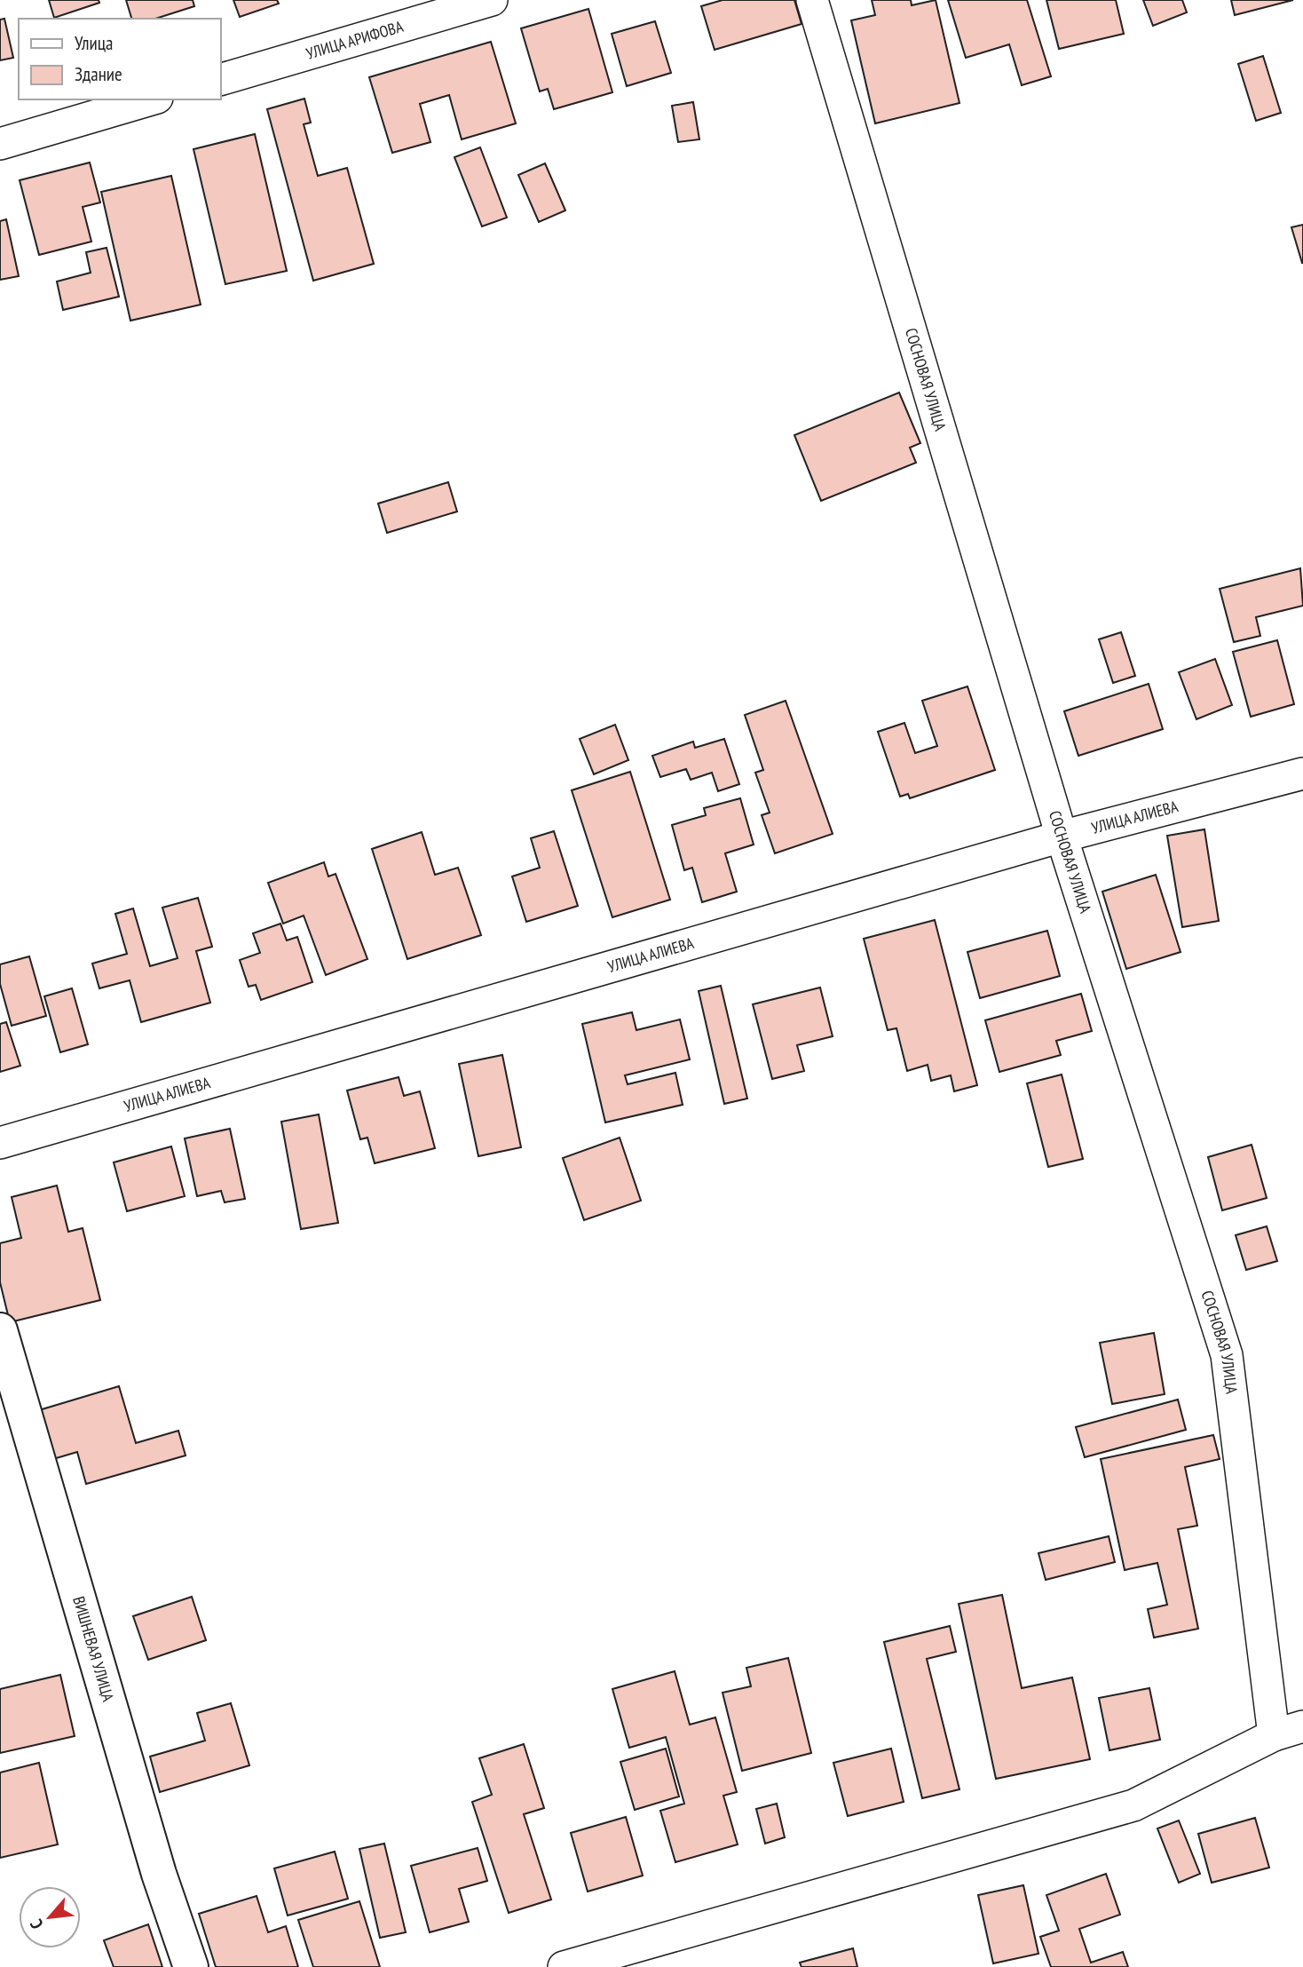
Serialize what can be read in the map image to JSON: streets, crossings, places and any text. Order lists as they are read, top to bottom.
{
  "streets": {
    "street": [
      "УЛИЦА АРИФОВА",
      "СОСНОВАЯ УЛИЦА",
      "УЛИЦА АЛИЕВА",
      "ВИШНЕВАЯ УЛИЦА"
    ]
  },
  "crossings": [
    ["СОСНОВАЯ УЛИЦА", "УЛИЦА АЛИЕВА"]
  ],
  "legend": ["Улица", "Здание"],
  "north": "bottom left"
}
